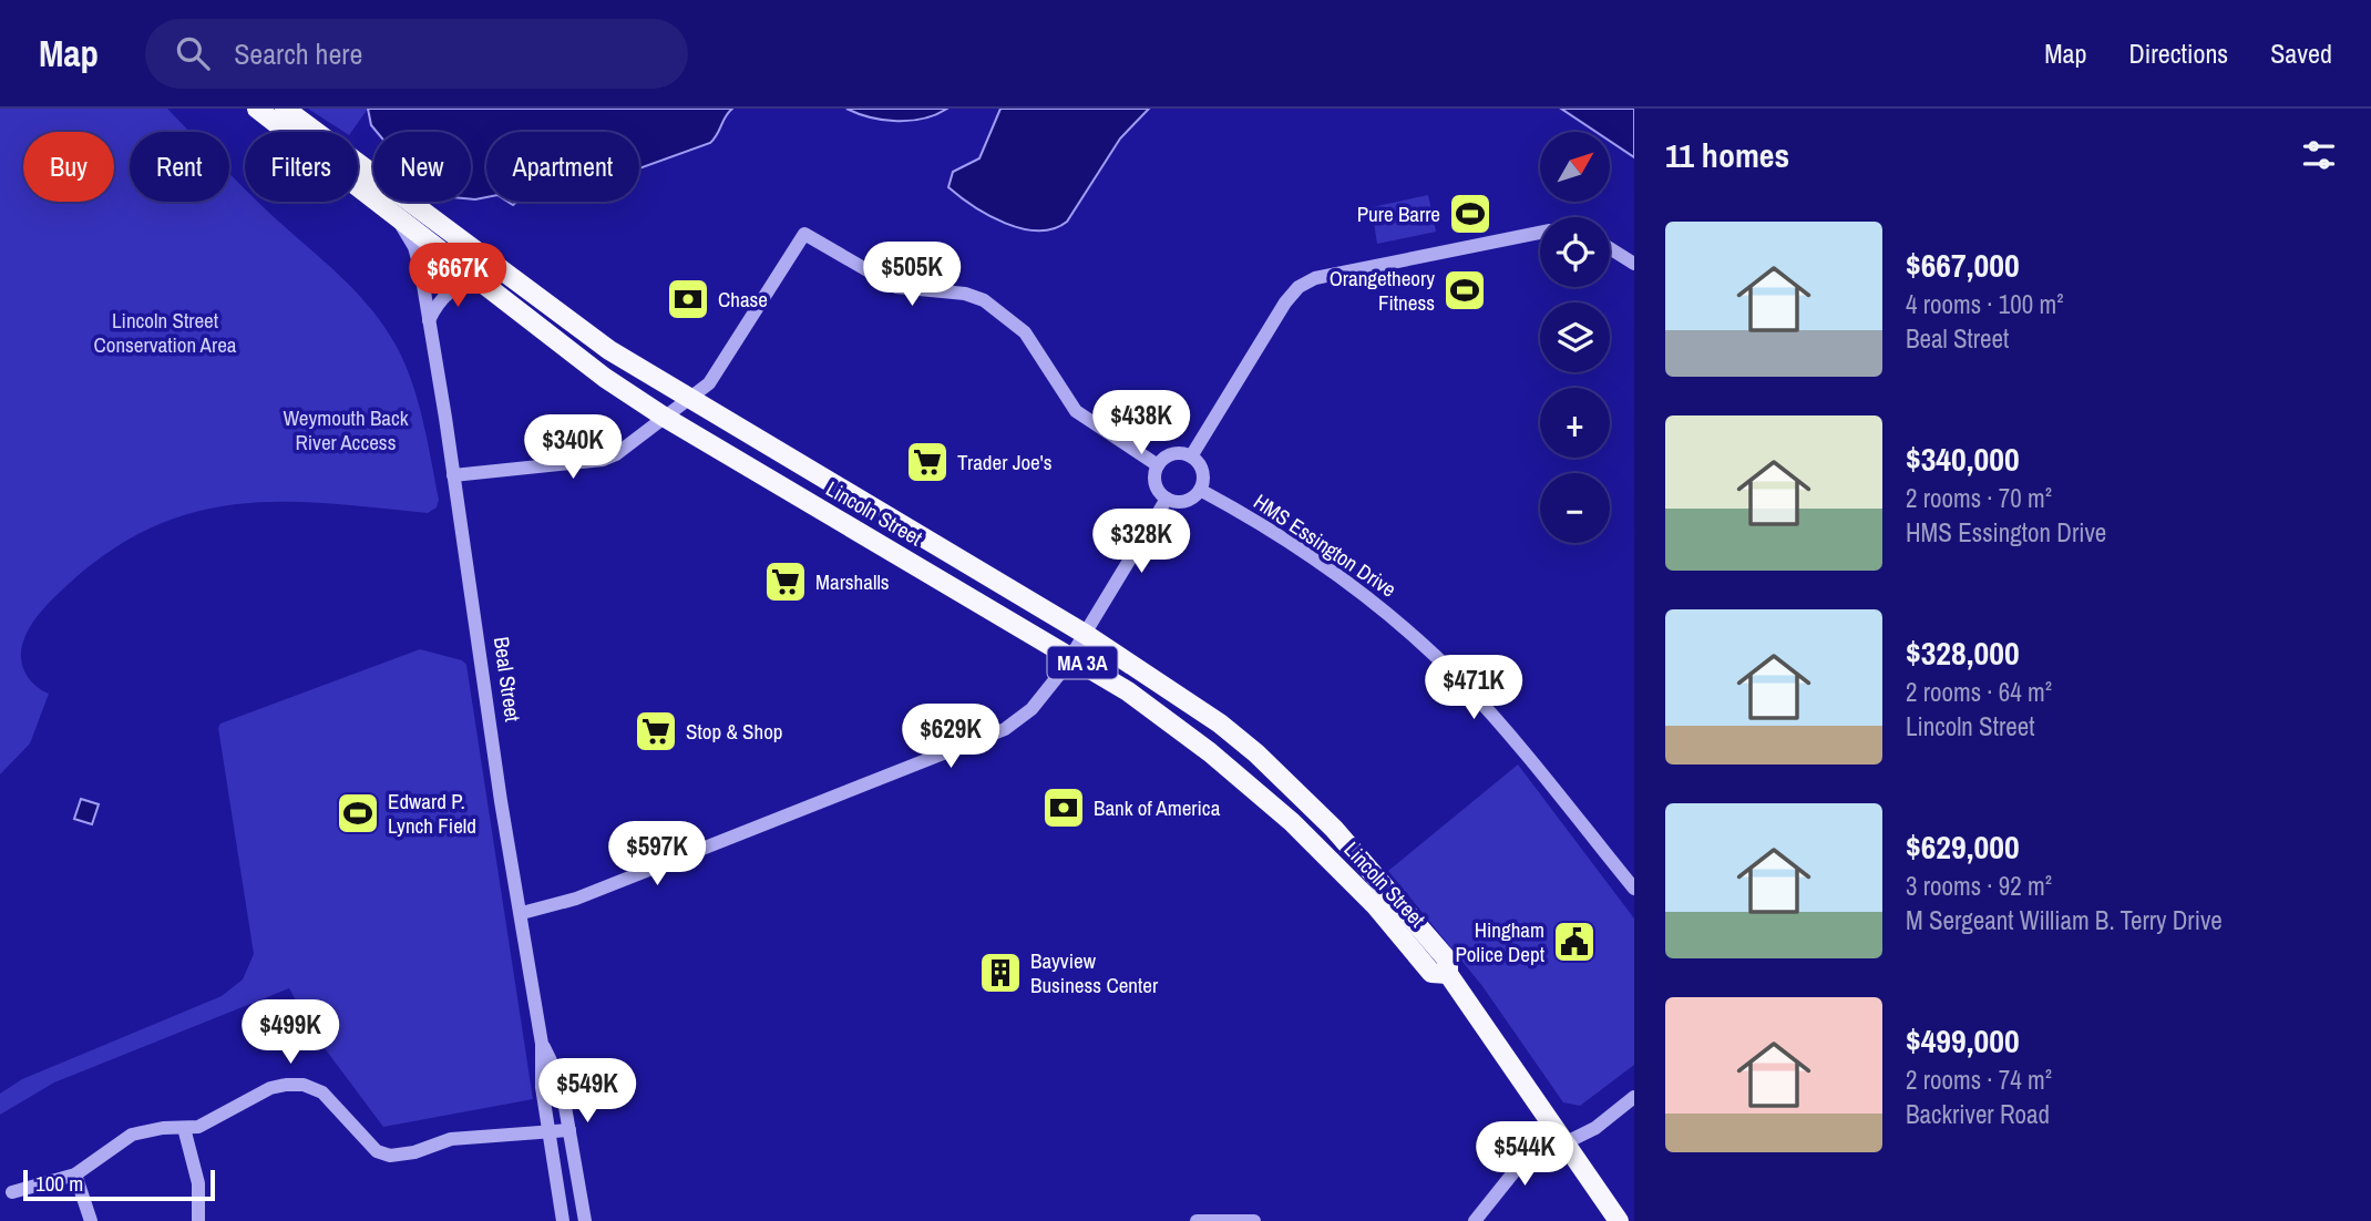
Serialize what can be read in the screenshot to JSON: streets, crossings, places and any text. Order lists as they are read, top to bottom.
{
  "streets": {
    "main road": ["Lincoln Street", "MA 3A"],
    "street": ["HMS Essington Drive", "Beal Street"]
  },
  "crossings": [
    ["Lincoln Street", "Beal Street"]
  ],
  "parks": ["Lincoln Street Conservation Area", "Weymouth Back River Access"],
  "places": {
    "sports": ["Pure Barre", "Orangetheory Fitness", "Edward P. Lynch Field"],
    "bank": ["Chase", "Bank of America"],
    "supermarket": ["Trader Joe's", "Marshalls", "Stop & Shop"],
    "public building": ["Hingham Police Dept"],
    "building": ["Bayview Business Center"]
  },
  "scale_bar": "100 m",
  "north": "top right",
  "page": {
    "header": "Map",
    "search": "Search here",
    "nav": ["Map", "Directions", "Saved"],
    "heading": "11 homes",
    "map_buttons": ["+", "−"],
    "chip": [
      "Buy",
      "Rent",
      "Filters",
      "New",
      "Apartment"
    ],
    "list": [
      {
        "name": "$667,000",
        "note": "4 rooms · 100 m² · Beal Street"
      },
      {
        "name": "$340,000",
        "note": "2 rooms · 70 m² · HMS Essington Drive"
      },
      {
        "name": "$328,000",
        "note": "2 rooms · 64 m² · Lincoln Street"
      },
      {
        "name": "$629,000",
        "note": "3 rooms · 92 m² · M Sergeant William B. Terry Drive"
      },
      {
        "name": "$499,000",
        "note": "2 rooms · 74 m² · Backriver Road"
      }
    ],
    "price": [
      "$505K",
      "$667K",
      "$438K",
      "$340K",
      "$328K",
      "$471K",
      "$629K",
      "$597K",
      "$499K",
      "$549K",
      "$544K"
    ],
    "scale": "100 m"
  }
}
